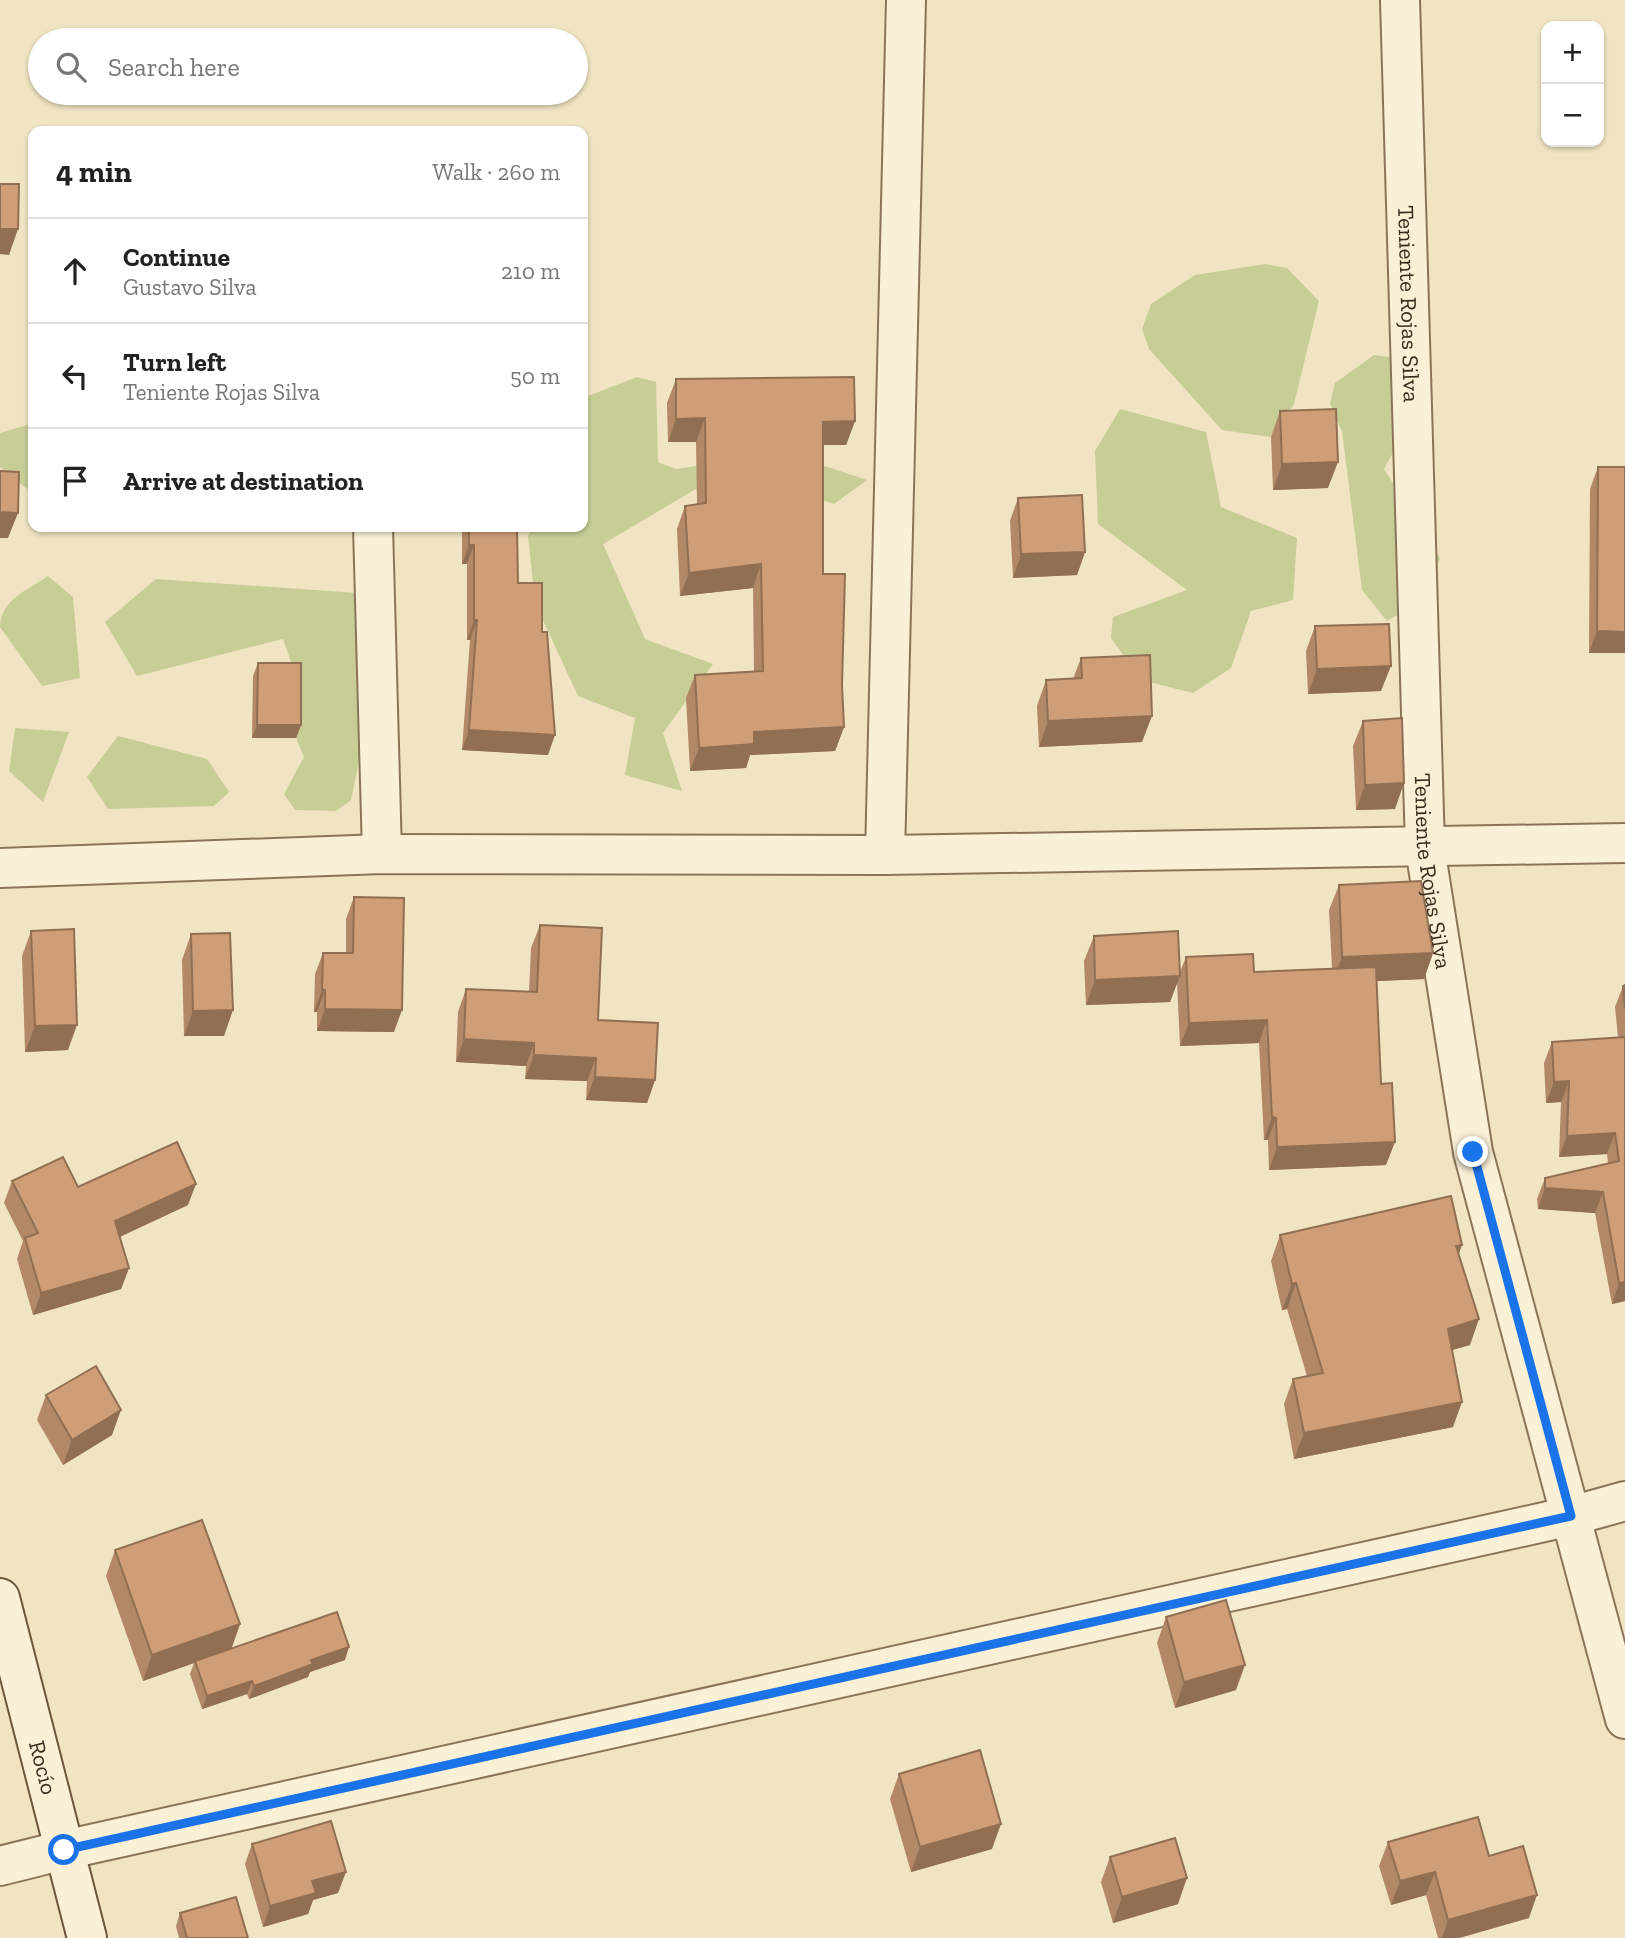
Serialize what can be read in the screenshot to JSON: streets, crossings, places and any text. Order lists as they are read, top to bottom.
{
  "streets": {
    "street": ["Teniente Rojas Silva", "Rocío"]
  },
  "page": {
    "map_buttons": ["+", "−"],
    "search": "Search here",
    "heading": ["4 min", "Walk · 260 m"],
    "list": [
      ["Continue", "Gustavo Silva", "210 m"],
      ["Turn left", "Teniente Rojas Silva", "50 m"],
      "Arrive at destination"
    ]
  }
}
